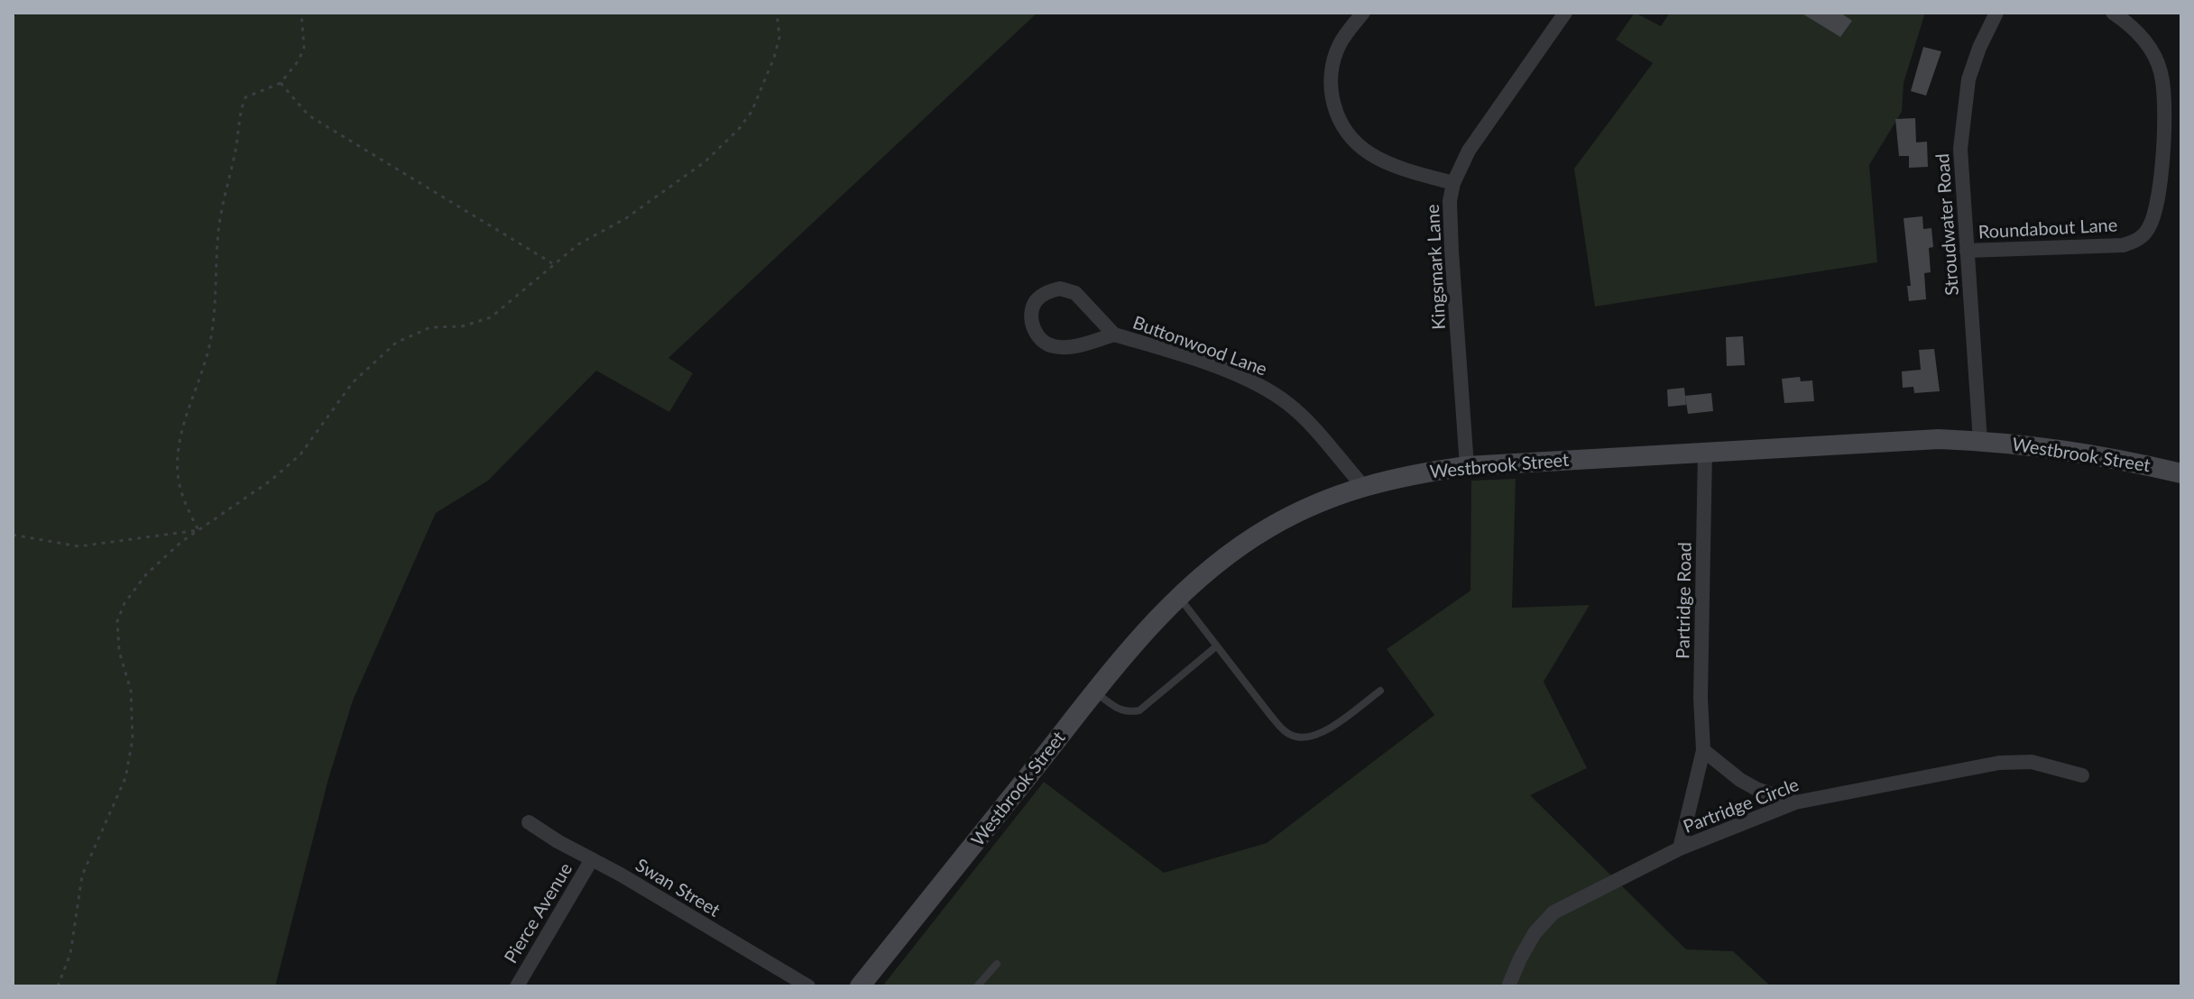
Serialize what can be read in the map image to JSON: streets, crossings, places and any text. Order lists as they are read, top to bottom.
{
  "streets": {
    "main road": ["Westbrook Street"],
    "street": [
      "Stroudwater Road",
      "Roundabout Lane",
      "Kingsmark Lane",
      "Buttonwood Lane",
      "Partridge Road",
      "Partridge Circle",
      "Swan Street",
      "Pierce Avenue"
    ]
  },
  "crossings": [
    ["Stroudwater Road", "Roundabout Lane"],
    ["Stroudwater Road", "Westbrook Street"],
    ["Kingsmark Lane", "Westbrook Street"],
    ["Buttonwood Lane", "Westbrook Street"],
    ["Westbrook Street", "Partridge Road"],
    ["Partridge Road", "Partridge Circle"],
    ["Swan Street", "Pierce Avenue"]
  ]
}
